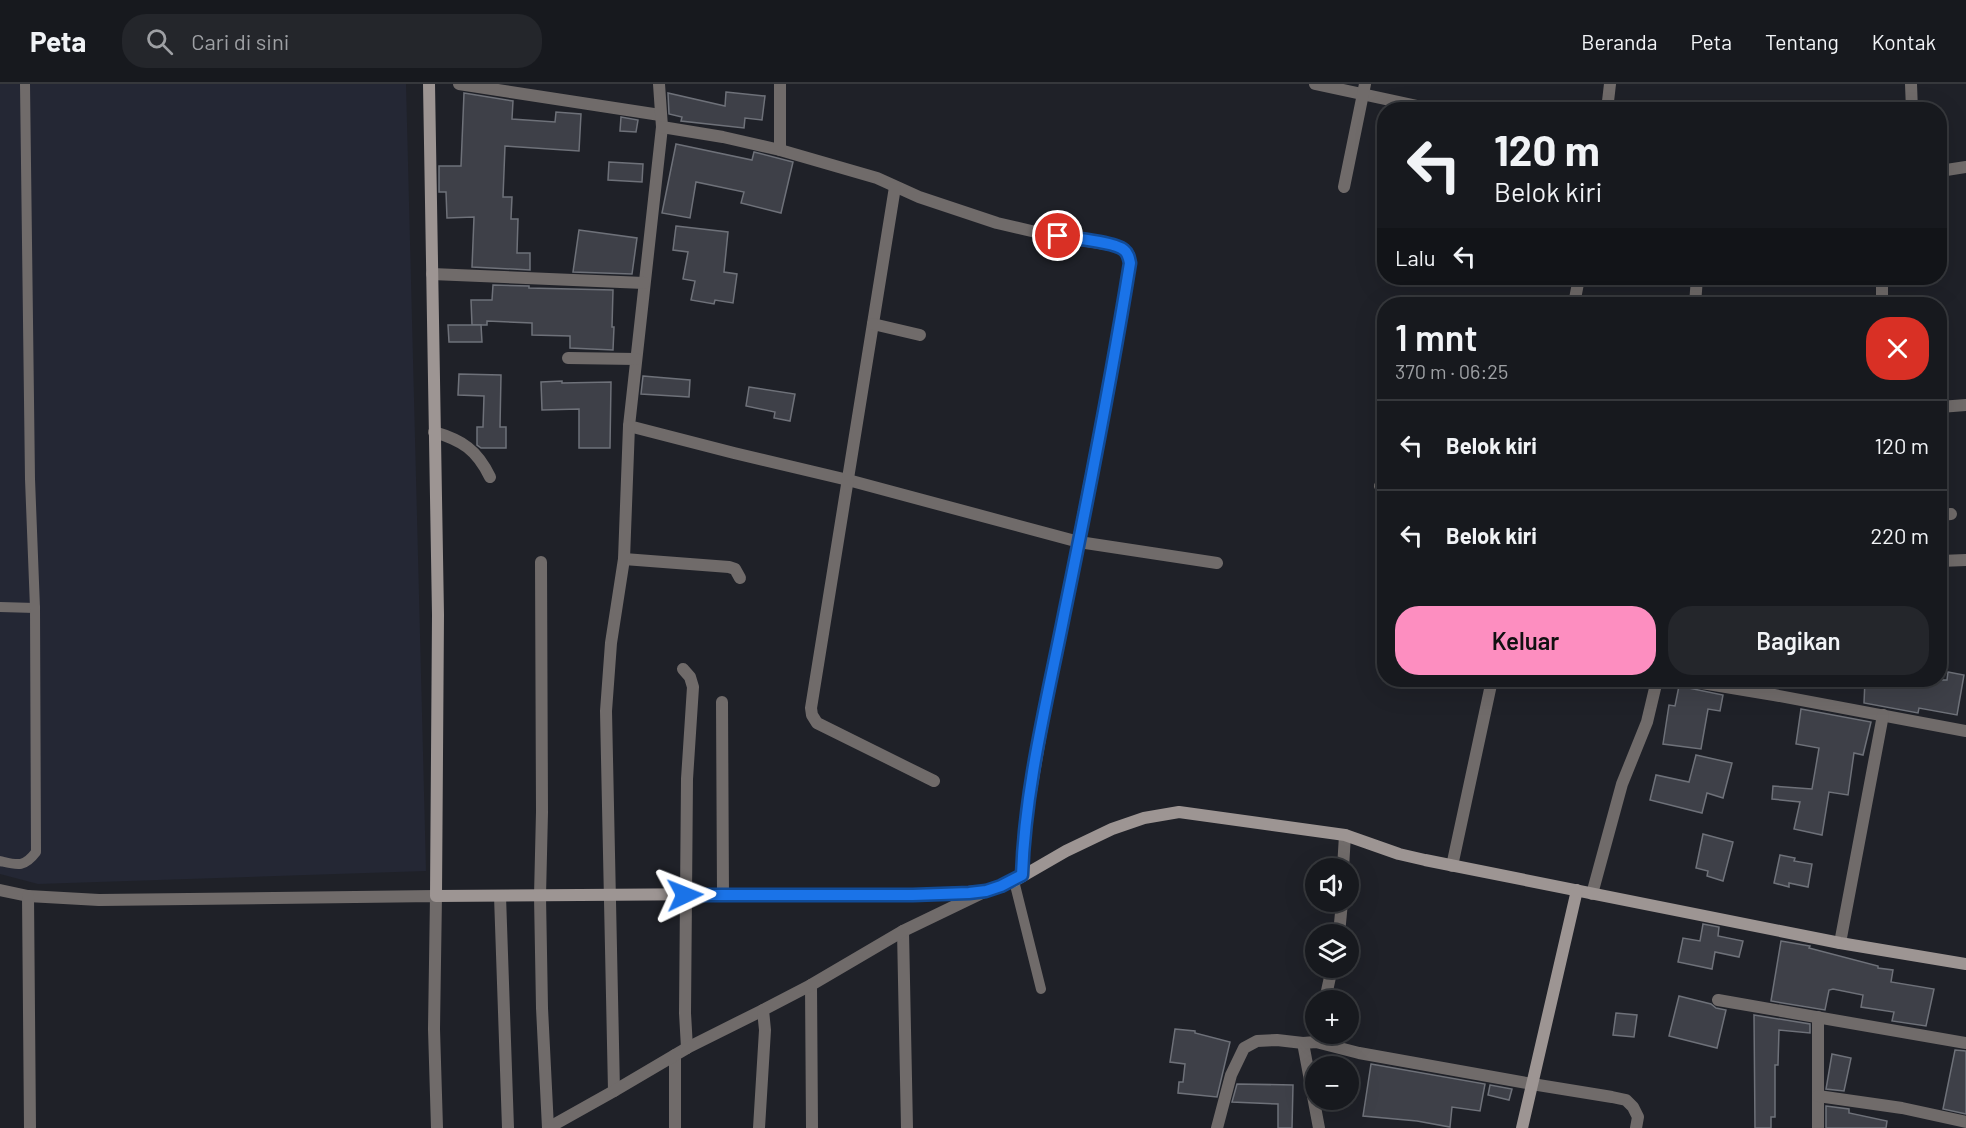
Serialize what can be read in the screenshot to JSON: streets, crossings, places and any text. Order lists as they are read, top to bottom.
{
  "page": {
    "header": "Peta",
    "search": "Cari di sini",
    "nav": [
      "Beranda",
      "Peta",
      "Tentang",
      "Kontak"
    ],
    "turn": ["120 m", "Belok kiri"],
    "then": "Lalu",
    "heading": ["1 mnt", "370 m · 06:25"],
    "list": [
      {
        "name": "Belok kiri",
        "value": "120 m"
      },
      {
        "name": "Belok kiri",
        "value": "220 m"
      }
    ],
    "buttons": ["Keluar", "Bagikan"],
    "map_buttons": ["+", "−"]
  }
}
